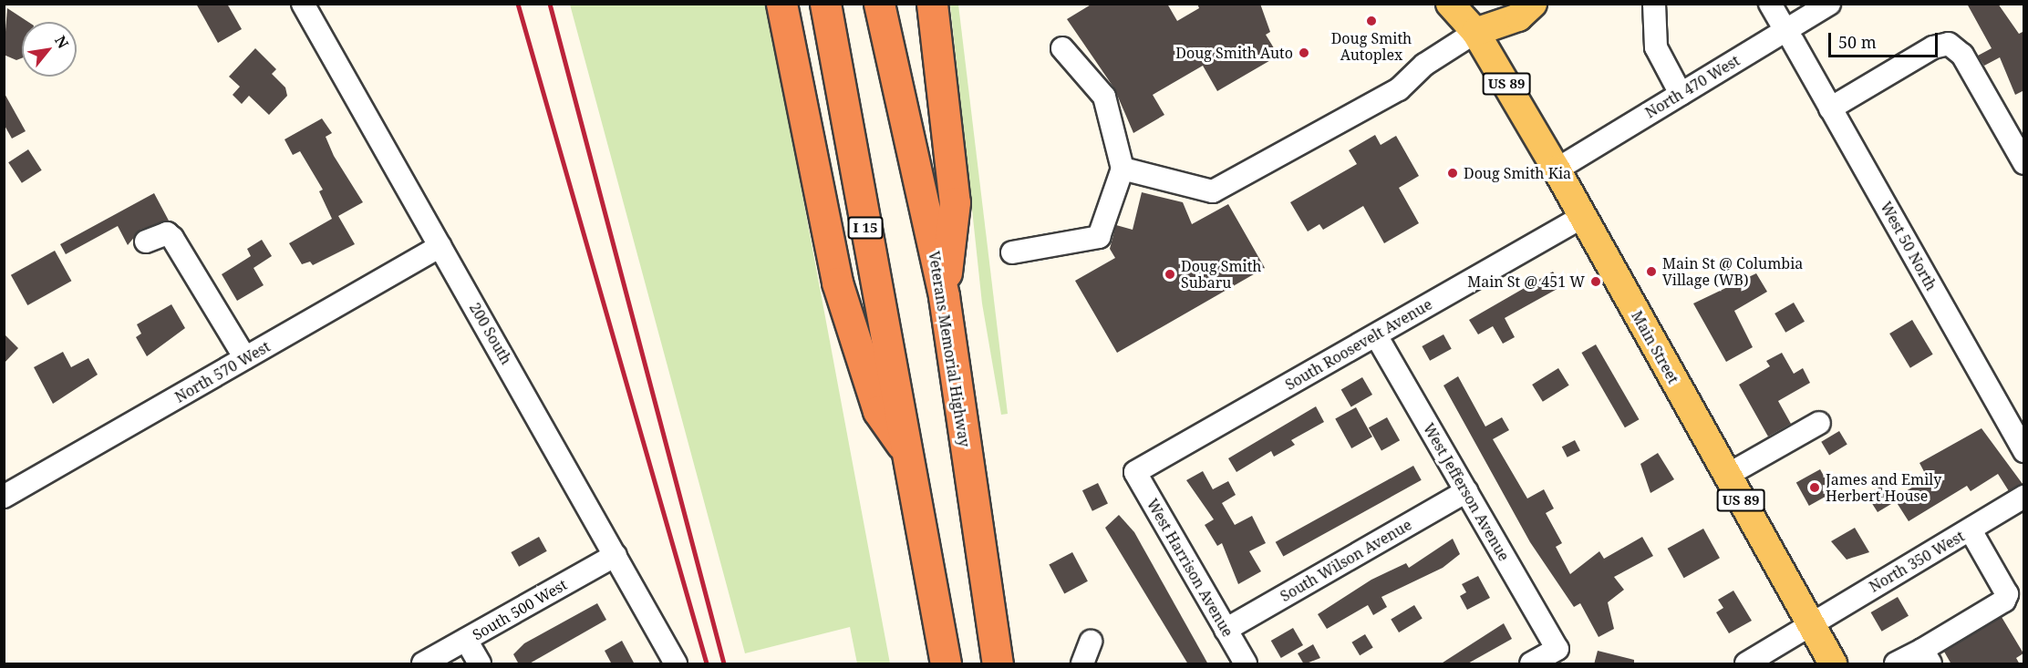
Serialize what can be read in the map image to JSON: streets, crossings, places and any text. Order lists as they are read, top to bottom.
{
  "streets": {
    "highway": ["I 15", "Veterans Memorial Highway"],
    "main road": ["US 89", "Main Street"],
    "street": [
      "North 470 West",
      "West 50 North",
      "200 South",
      "South Roosevelt Avenue",
      "North 570 West",
      "West Jefferson Avenue",
      "South Wilson Avenue",
      "North 350 West",
      "West Harrison Avenue",
      "South 500 West"
    ]
  },
  "crossings": [
    ["North 470 West", "West 50 North"],
    ["North 470 West", "Main Street"],
    ["200 South", "North 570 West"],
    ["200 South", "South 500 West"],
    ["South Roosevelt Avenue", "Main Street"],
    ["South Roosevelt Avenue", "West Jefferson Avenue"],
    ["South Roosevelt Avenue", "West Harrison Avenue"],
    ["Main Street", "North 350 West"],
    ["West Jefferson Avenue", "South Wilson Avenue"],
    ["South Wilson Avenue", "West Harrison Avenue"]
  ],
  "places": [
    "Doug Smith Autoplex",
    "Doug Smith Auto",
    "Doug Smith Kia",
    "Main St @ Columbia Village (WB)",
    "Doug Smith Subaru",
    "Main St @ 451 W",
    "James and Emily Herbert House"
  ],
  "scale_bar": "50 m",
  "north": "top right"
}
